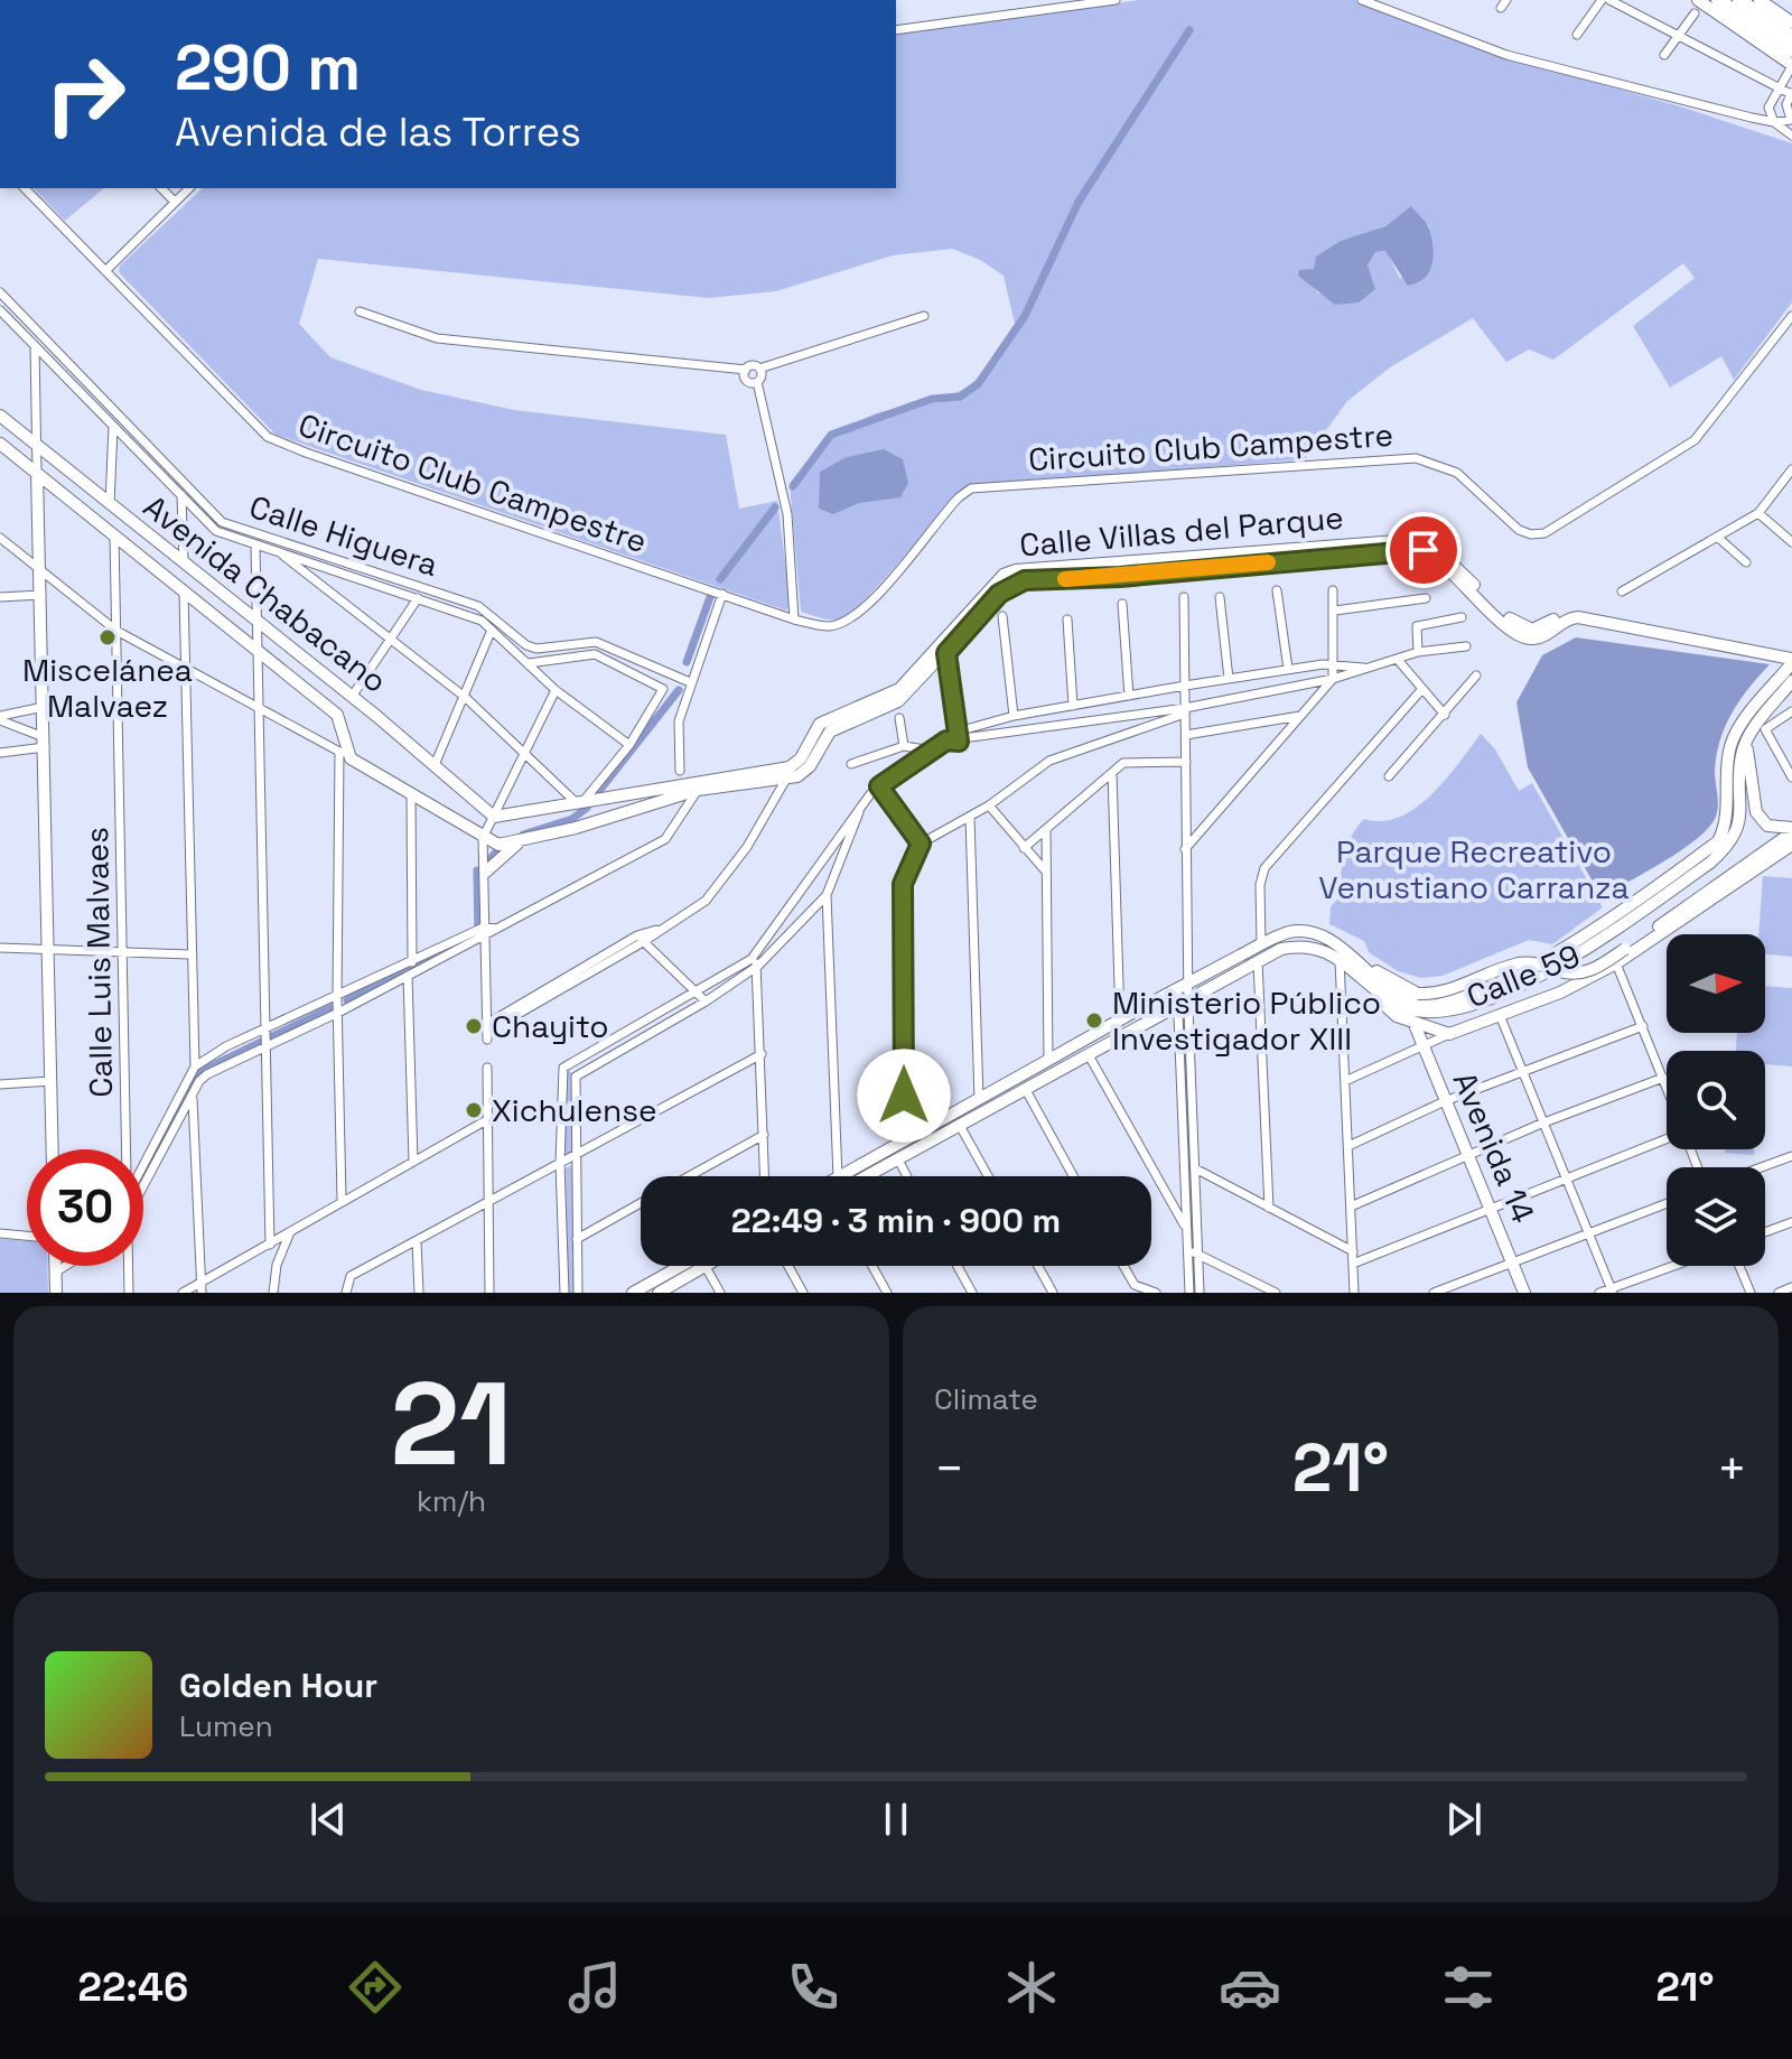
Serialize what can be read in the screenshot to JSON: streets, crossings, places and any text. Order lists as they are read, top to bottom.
{
  "streets": {
    "main road": [
      "Calle Villas del Parque",
      "Avenida Chabacano",
      "Calle 59",
      "Avenida 14"
    ],
    "street": ["Circuito Club Campestre", "Calle Higuera", "Calle Luis Malvaes"]
  },
  "crossings": [
    ["Avenida Chabacano", "Calle Luis Malvaes"],
    ["Calle 59", "Avenida 14"]
  ],
  "parks": ["Parque Recreativo Venustiano Carranza"],
  "places": [
    "Miscelánea Malvaez",
    "Ministerio Público Investigador XIII",
    "Chayito",
    "Xichulense"
  ],
  "north": "right",
  "page": {
    "turn": ["290 m", "Avenida de las Torres"],
    "limit": "30",
    "trip": "22:49 · 3 min · 900 m",
    "tile": [
      ["21", "km/h"],
      "Climate"
    ],
    "heat": ["−", "21°", "+"],
    "song": ["Golden Hour", "Lumen"],
    "tabs": ["22:46", "21°"]
  }
}
